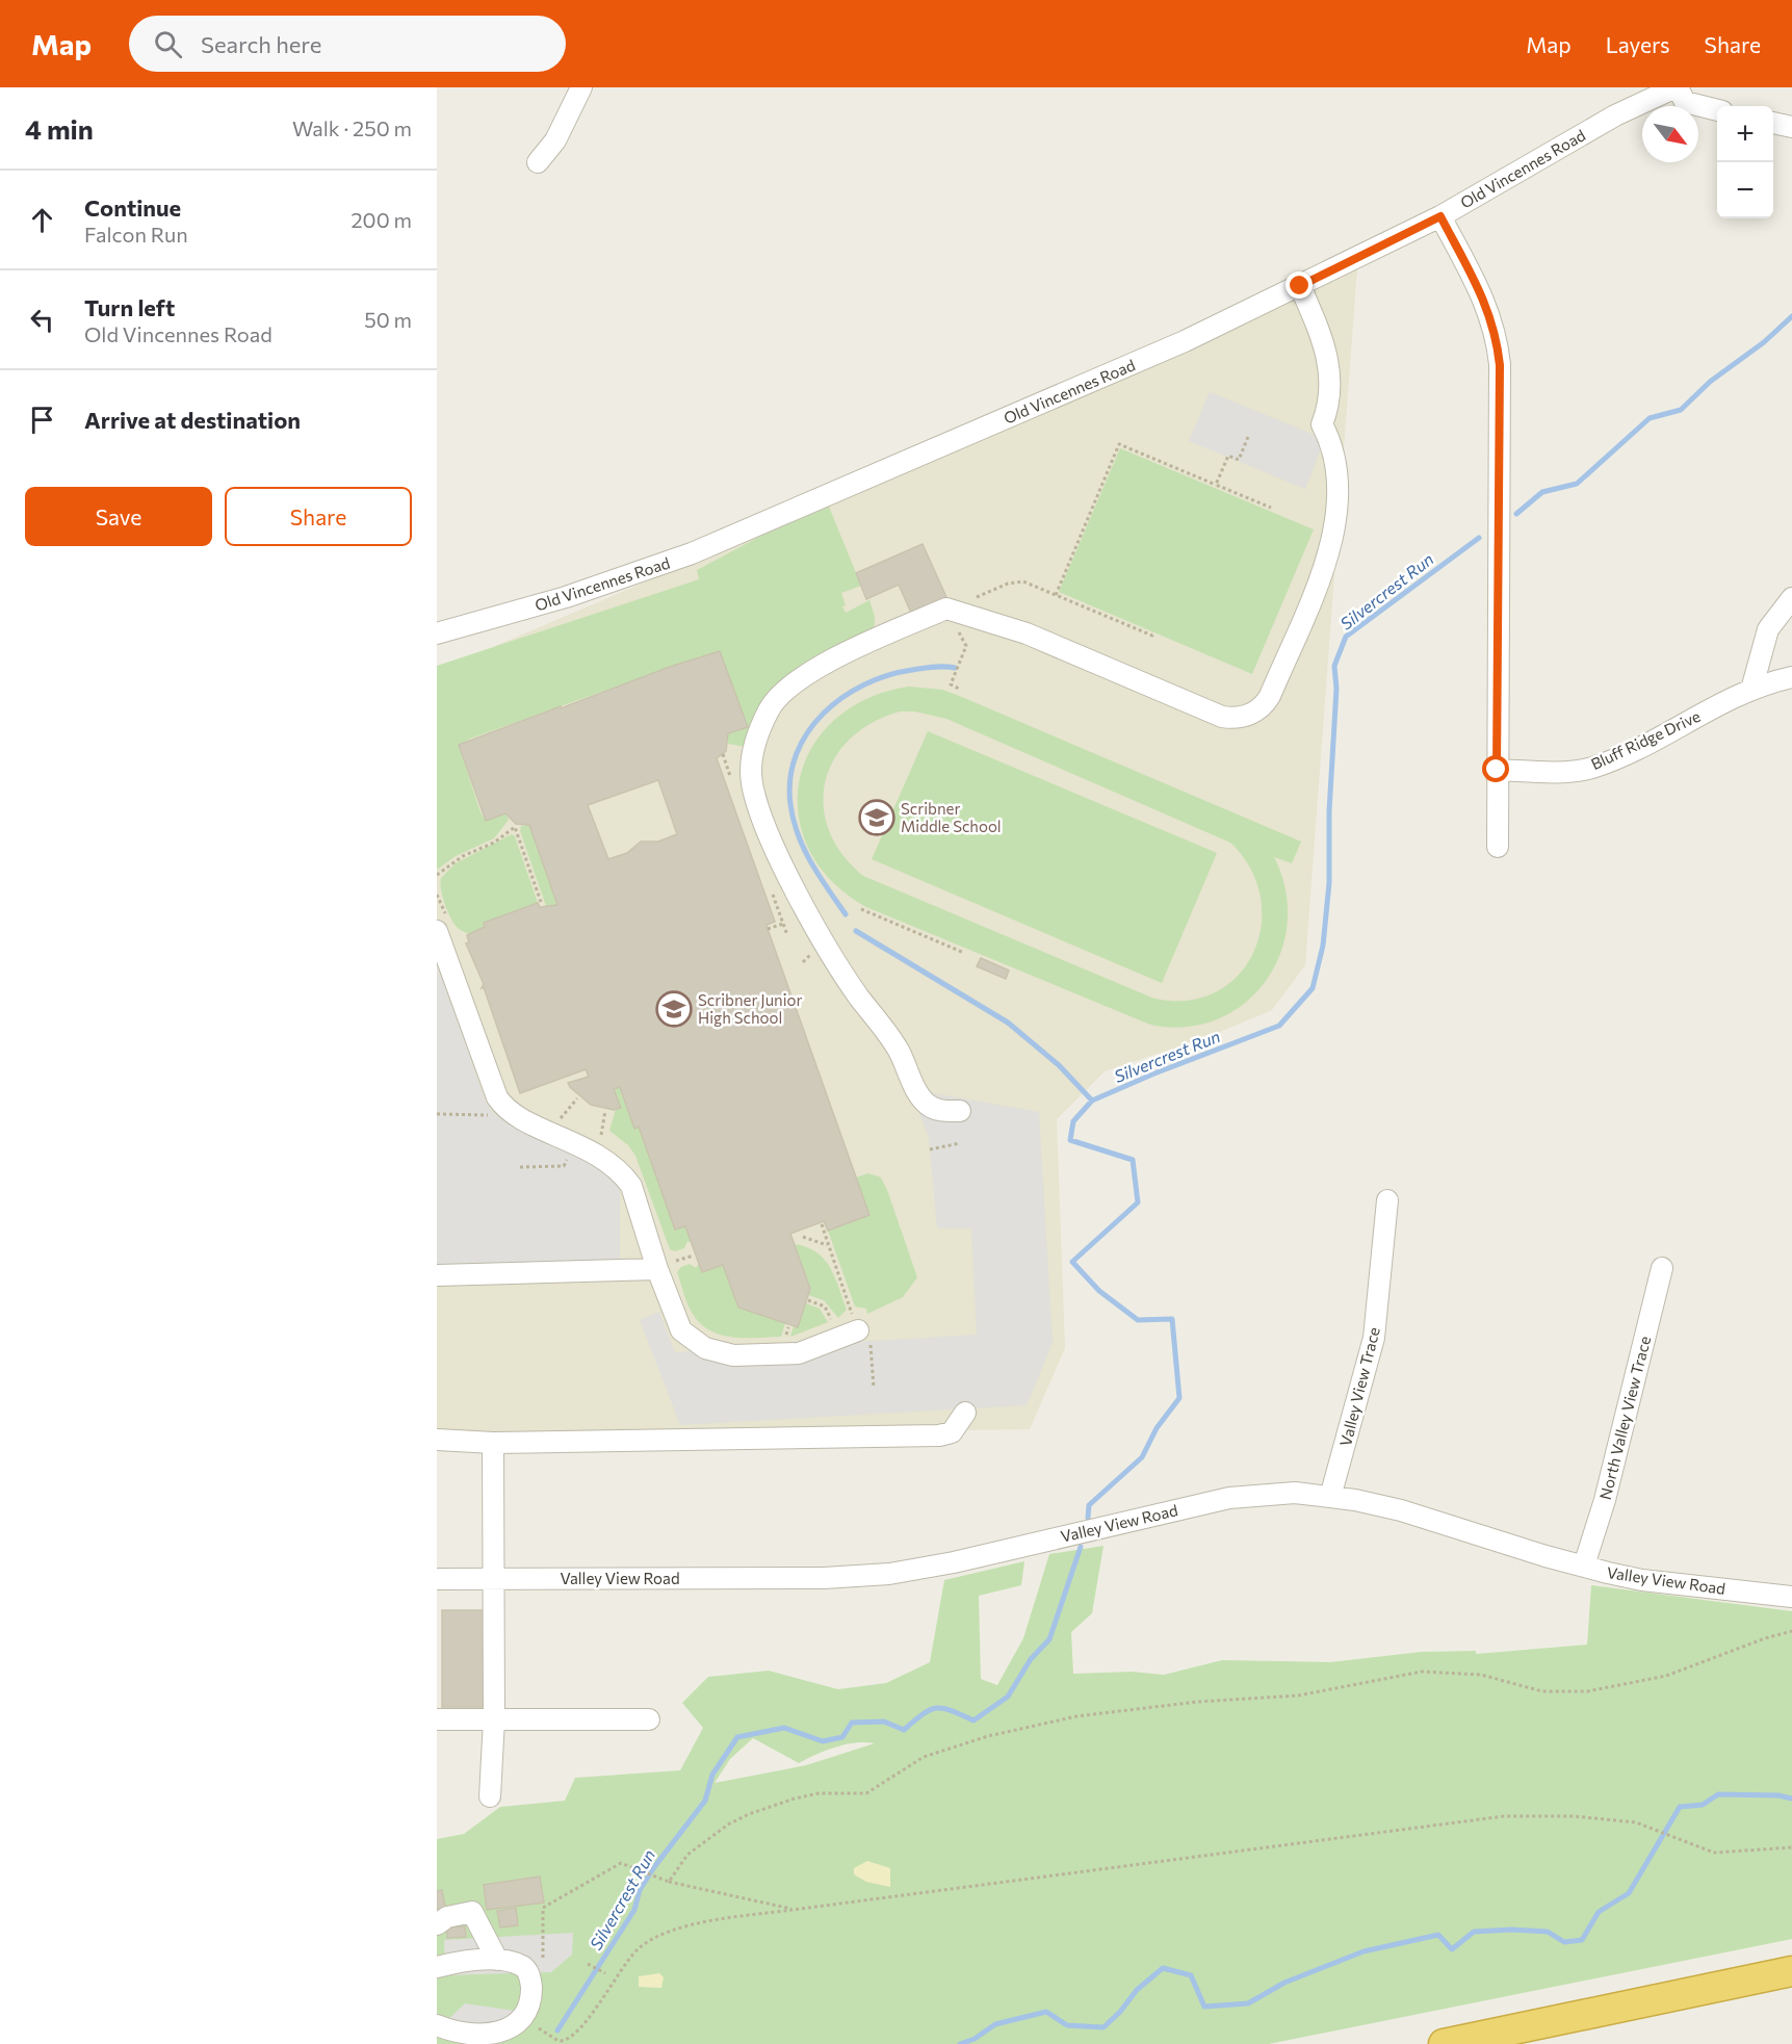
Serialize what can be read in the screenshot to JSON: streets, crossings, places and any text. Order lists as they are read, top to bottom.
{
  "streets": {
    "street": [
      "Old Vincennes Road",
      "Bluff Ridge Drive",
      "Valley View Trace",
      "North Valley View Trace",
      "Valley View Road"
    ]
  },
  "crossings": [
    ["Valley View Trace", "Valley View Road"],
    ["North Valley View Trace", "Valley View Road"]
  ],
  "water": ["Silvercrest Run"],
  "places": {
    "school or university": ["Scribner Middle School", "Scribner Junior High School"]
  },
  "north": "bottom right",
  "page": {
    "header": "Map",
    "search": "Search here",
    "nav": ["Map", "Layers", "Share"],
    "heading": ["4 min", "Walk · 250 m"],
    "map_buttons": ["+", "−"],
    "list": [
      ["Continue", "Falcon Run", "200 m"],
      ["Turn left", "Old Vincennes Road", "50 m"],
      "Arrive at destination"
    ],
    "buttons": ["Save", "Share"]
  }
}
